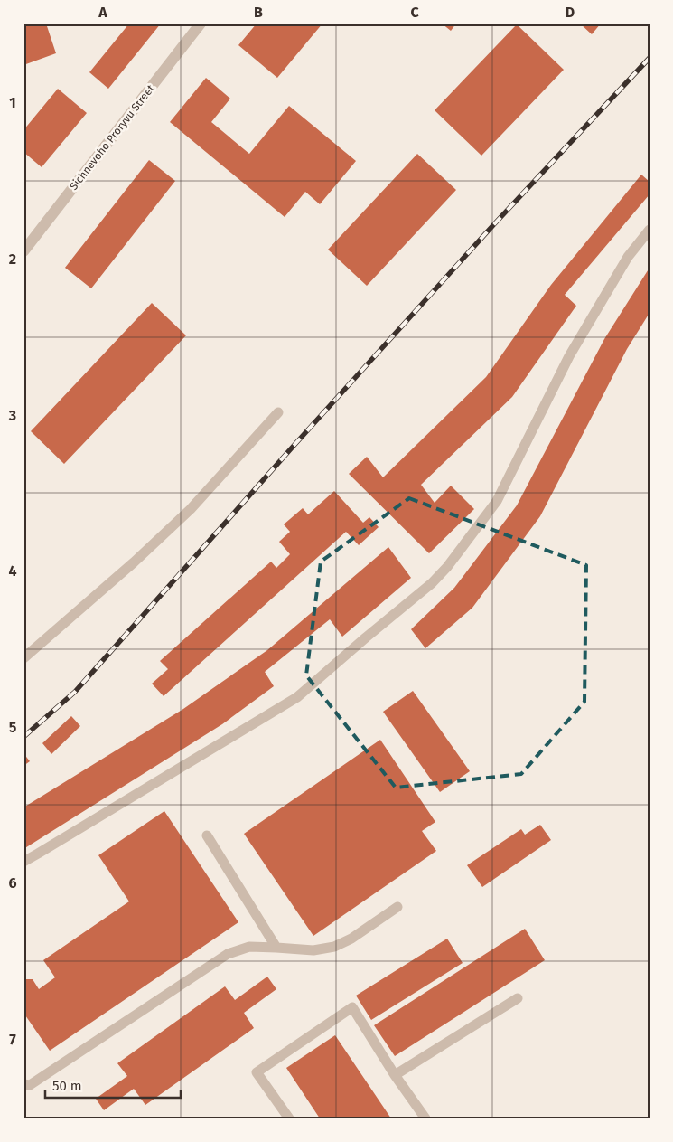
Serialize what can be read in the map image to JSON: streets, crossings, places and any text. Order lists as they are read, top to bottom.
{
  "streets": {
    "street": ["Sichnevoho Proryvu Street"]
  },
  "scale_bar": "50 m",
  "grid": {
    "columns": [
      "A",
      "B",
      "C",
      "D"
    ],
    "rows": [
      "1",
      "2",
      "3",
      "4",
      "5",
      "6",
      "7"
    ]
  }
}
